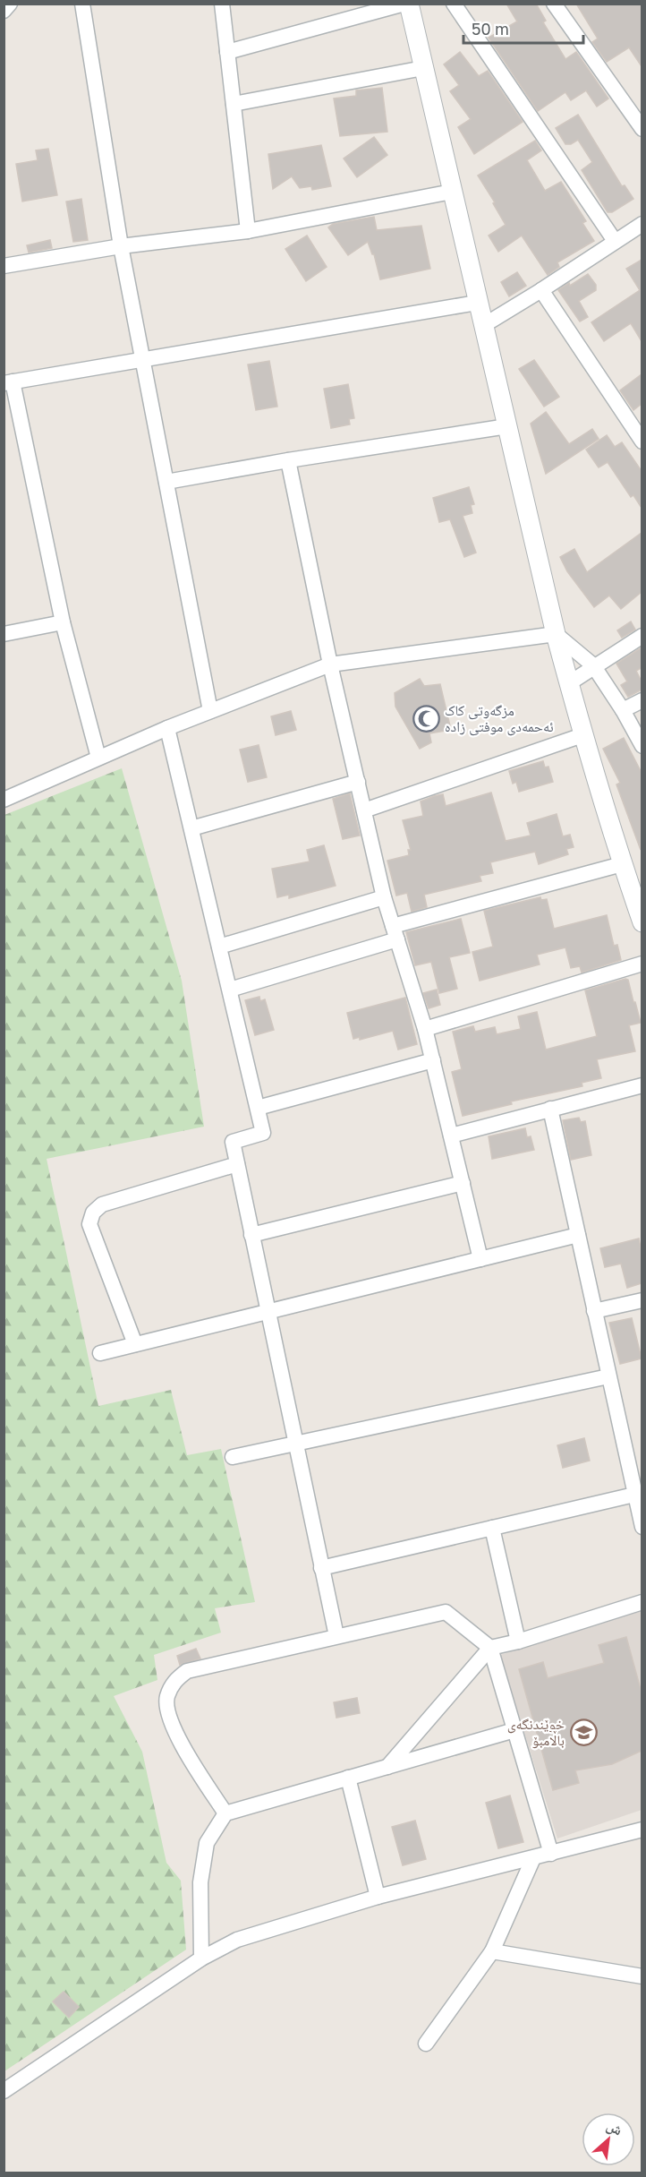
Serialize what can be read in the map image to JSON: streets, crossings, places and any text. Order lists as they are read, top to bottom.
{
  "places": {
    "mosque": ["مزگەوتی کاک ئەحمەدی موفتی زادە"],
    "school or university": ["خوێندنگەی باڵامبۆ"]
  },
  "scale_bar": "50 m",
  "north": "top right"
}
